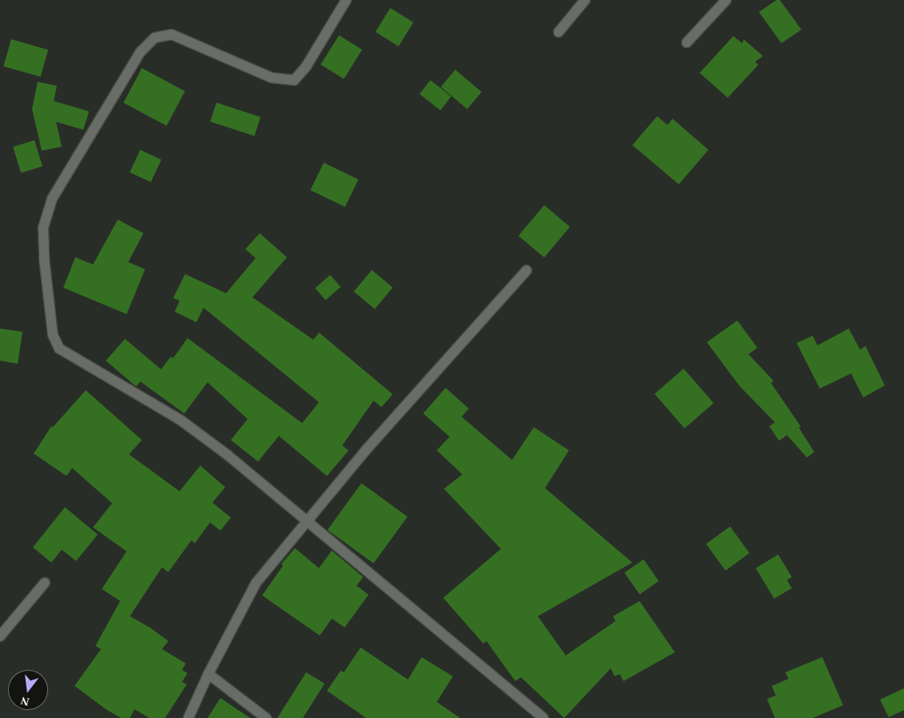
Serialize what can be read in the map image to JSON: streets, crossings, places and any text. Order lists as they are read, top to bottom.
{
  "north": "bottom"
}
